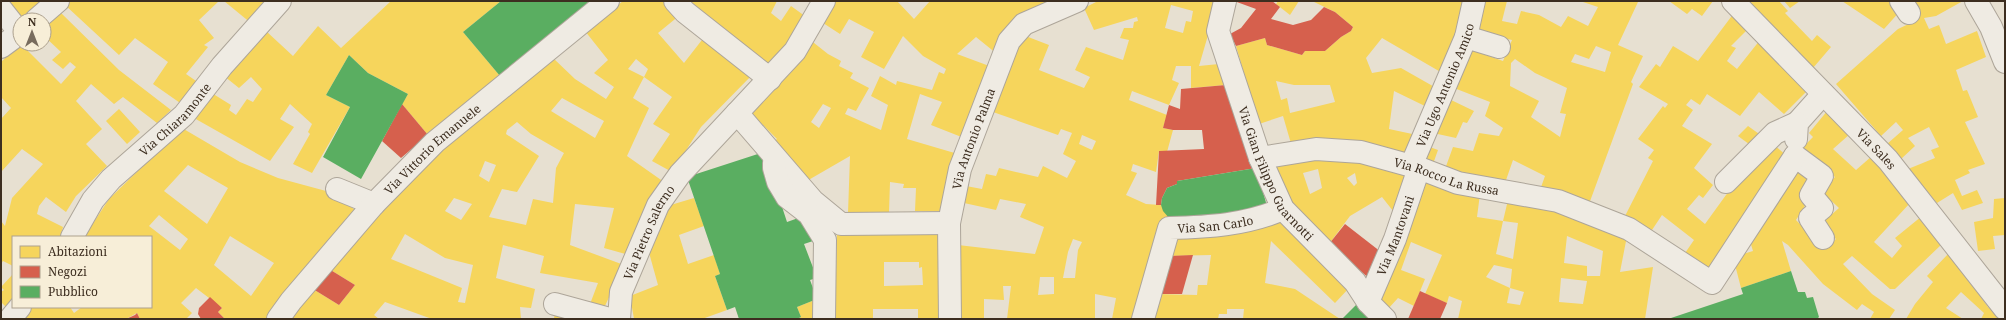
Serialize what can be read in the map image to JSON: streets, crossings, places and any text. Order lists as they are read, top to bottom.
{
  "streets": {
    "street": [
      "Via Ugo Antonio Amico",
      "Via Chiaramonte",
      "Via Antonio Palma",
      "Via Vittorio Emanuele",
      "Via Sales",
      "Via Gian Filippo Guarnotti",
      "Via Rocco La Russa",
      "Via San Carlo",
      "Via Pietro Salerno",
      "Via Mantovani"
    ]
  },
  "crossings": [
    ["Via Ugo Antonio Amico", "Via Rocco La Russa"],
    ["Via Ugo Antonio Amico", "Via Mantovani"],
    ["Via Gian Filippo Guarnotti", "Via Rocco La Russa"],
    ["Via Gian Filippo Guarnotti", "Via San Carlo"],
    ["Via Gian Filippo Guarnotti", "Via Mantovani"],
    ["Via Rocco La Russa", "Via Mantovani"]
  ],
  "legend": ["Abitazioni", "Negozi", "Pubblico"],
  "north": "top"
}
